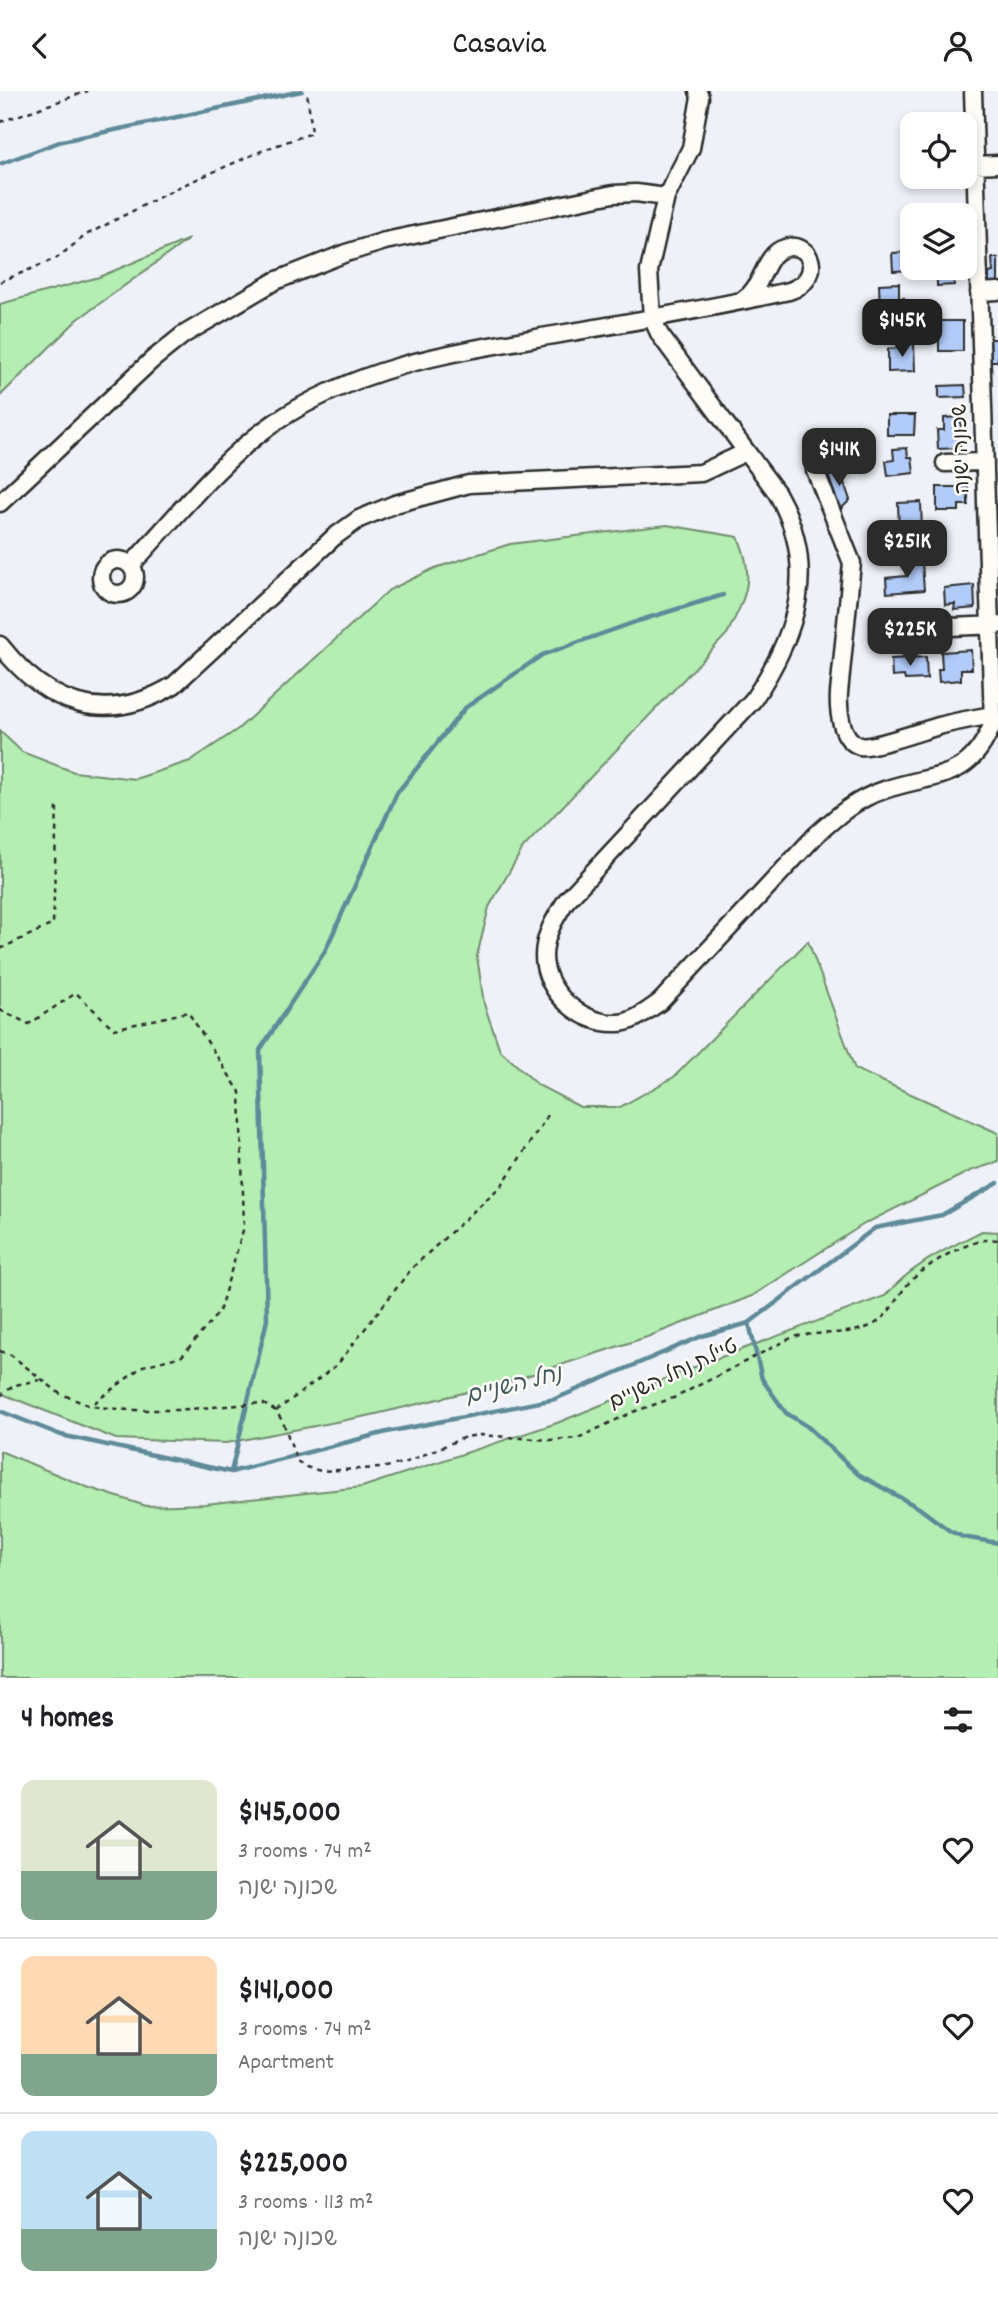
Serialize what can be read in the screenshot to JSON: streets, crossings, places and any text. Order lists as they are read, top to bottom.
{
  "streets": {
    "street": ["שכונה ישנה"],
    "path": ["טיילת נחל השניים"]
  },
  "water": ["נחל השניים"],
  "page": {
    "header": "Casavia",
    "price": [
      "$145K",
      "$141K",
      "$251K",
      "$225K"
    ],
    "heading": "4 homes",
    "list": [
      {
        "name": "$145,000",
        "note": "3 rooms · 74 m² · שכונה ישנה"
      },
      {
        "name": "$141,000",
        "note": "3 rooms · 74 m² · Apartment"
      },
      {
        "name": "$225,000",
        "note": "3 rooms · 113 m² · שכונה ישנה"
      }
    ]
  }
}
